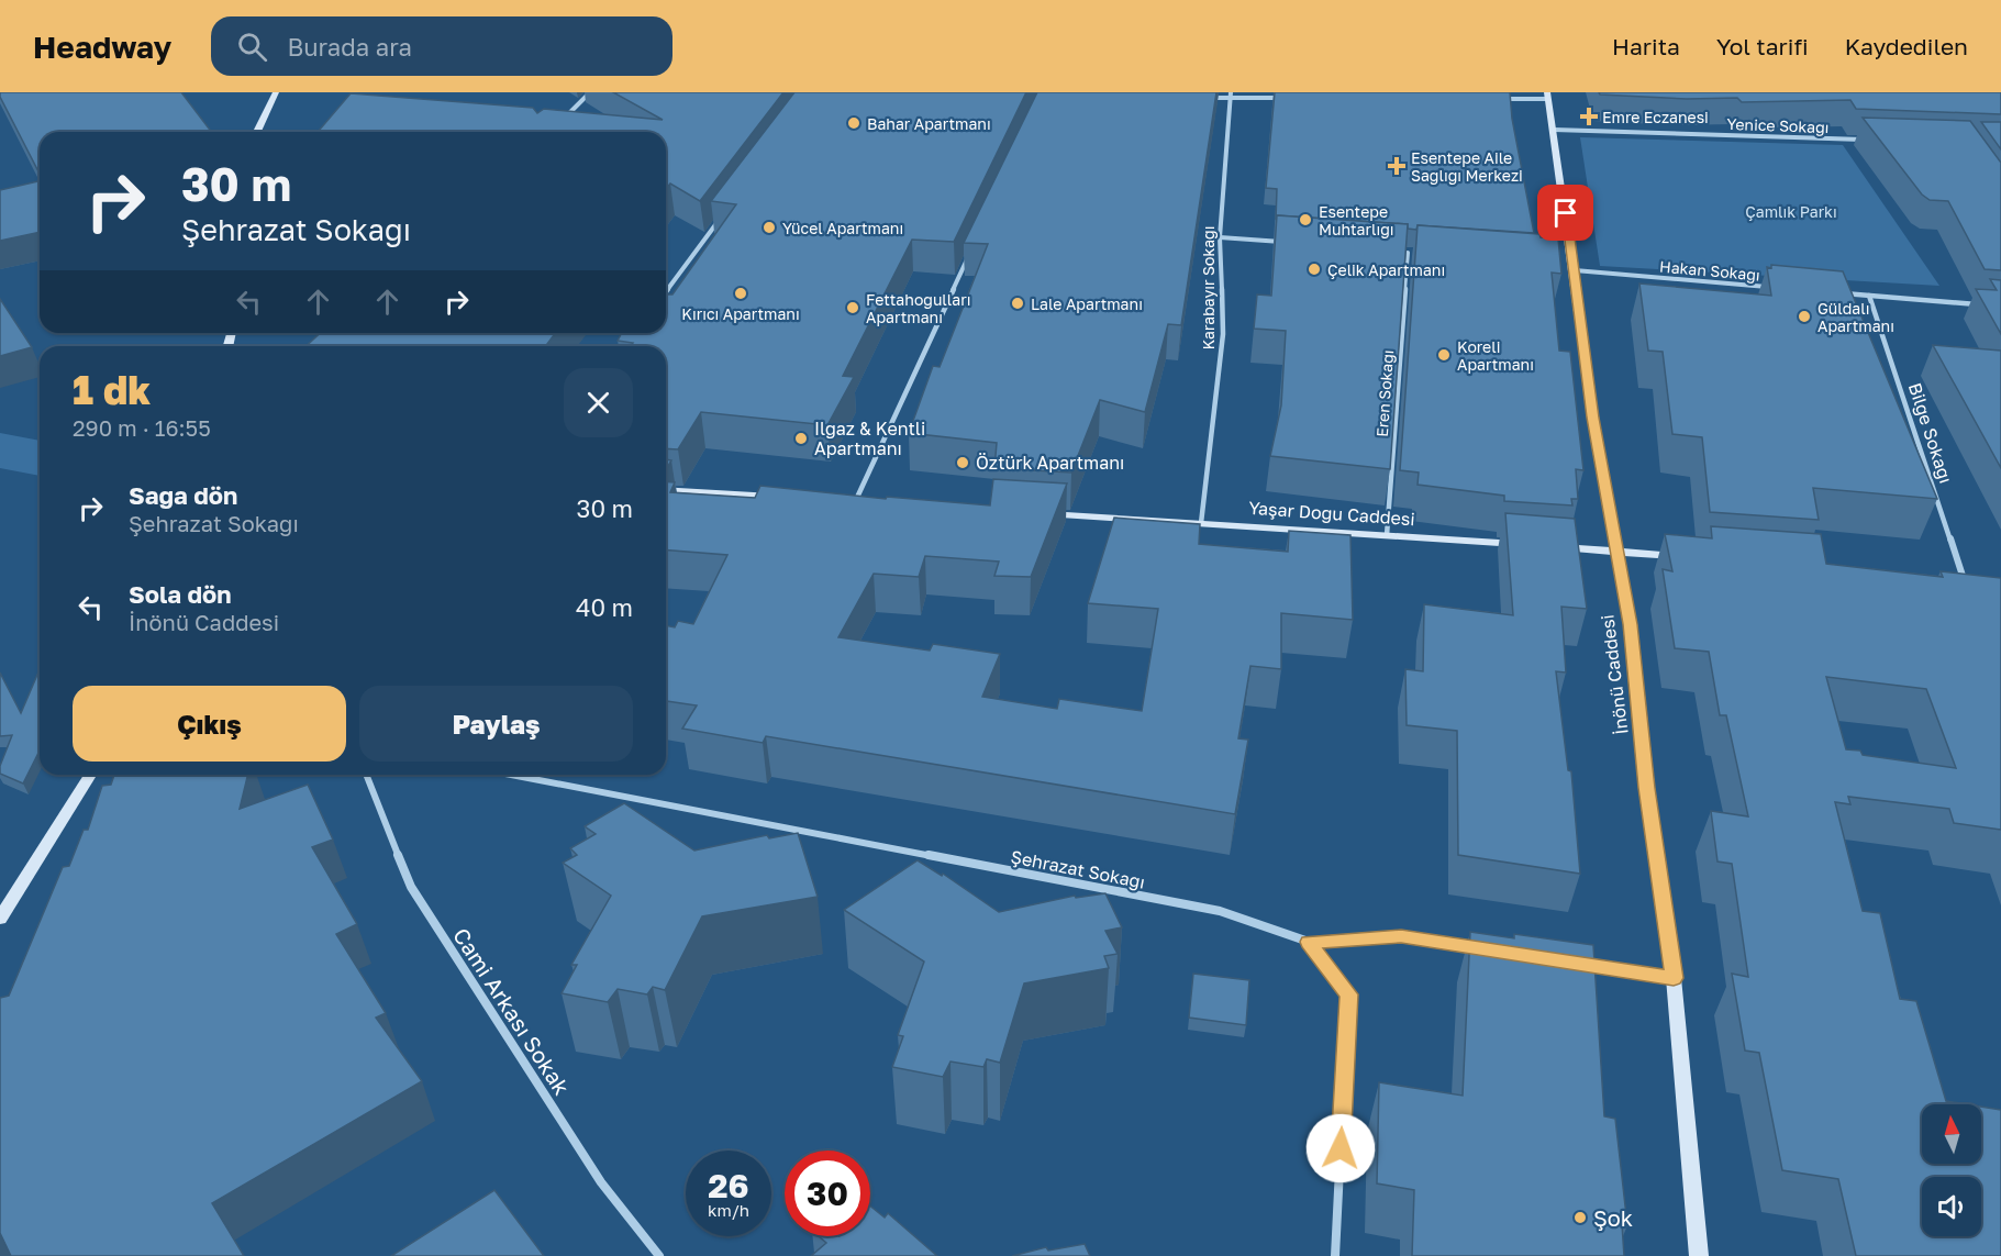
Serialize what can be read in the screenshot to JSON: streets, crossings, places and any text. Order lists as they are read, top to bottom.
{
  "streets": {
    "street": [
      "Yenice Sokağı",
      "Hakan Sokağı",
      "Karabayır Sokağı",
      "Eren Sokağı",
      "Bilge Sokağı",
      "Yaşar Doğu Caddesi",
      "İnönü Caddesi",
      "Şehrazat Sokağı",
      "Cami Arkası Sokak"
    ]
  },
  "crossings": [
    ["Yenice Sokağı", "İnönü Caddesi"],
    ["Hakan Sokağı", "İnönü Caddesi"],
    ["Karabayır Sokağı", "Yaşar Doğu Caddesi"],
    ["Eren Sokağı", "Yaşar Doğu Caddesi"]
  ],
  "parks": ["Çamlık Parkı"],
  "places": {
    "health": ["Emre Eczanesi", "Esentepe Aile Sağlığı Merkezi"],
    "other": [
      "Bahar Apartmanı",
      "Esentepe Muhtarlığı",
      "Yücel Apartmanı",
      "Çelik Apartmanı",
      "Kırıcı Apartmanı",
      "Lale Apartmanı",
      "Fettahoğulları Apartmanı",
      "Güldalı Apartmanı",
      "Koreli Apartmanı",
      "Ilgaz & Kentli Apartmanı",
      "Öztürk Apartmanı",
      "Şok"
    ]
  },
  "north": "top",
  "page": {
    "header": "Headway",
    "search": "Burada ara",
    "nav": ["Harita", "Yol tarifi", "Kaydedilen"],
    "turn": ["30 m", "Şehrazat Sokağı"],
    "heading": ["1 dk", "290 m · 16:55"],
    "list": [
      {
        "name": "Sağa dön",
        "note": "Şehrazat Sokağı",
        "value": "30 m"
      },
      {
        "name": "Sola dön",
        "note": "İnönü Caddesi",
        "value": "40 m"
      }
    ],
    "buttons": ["Çıkış", "Paylaş"],
    "speed": "26 km/h",
    "limit": "30"
  }
}
